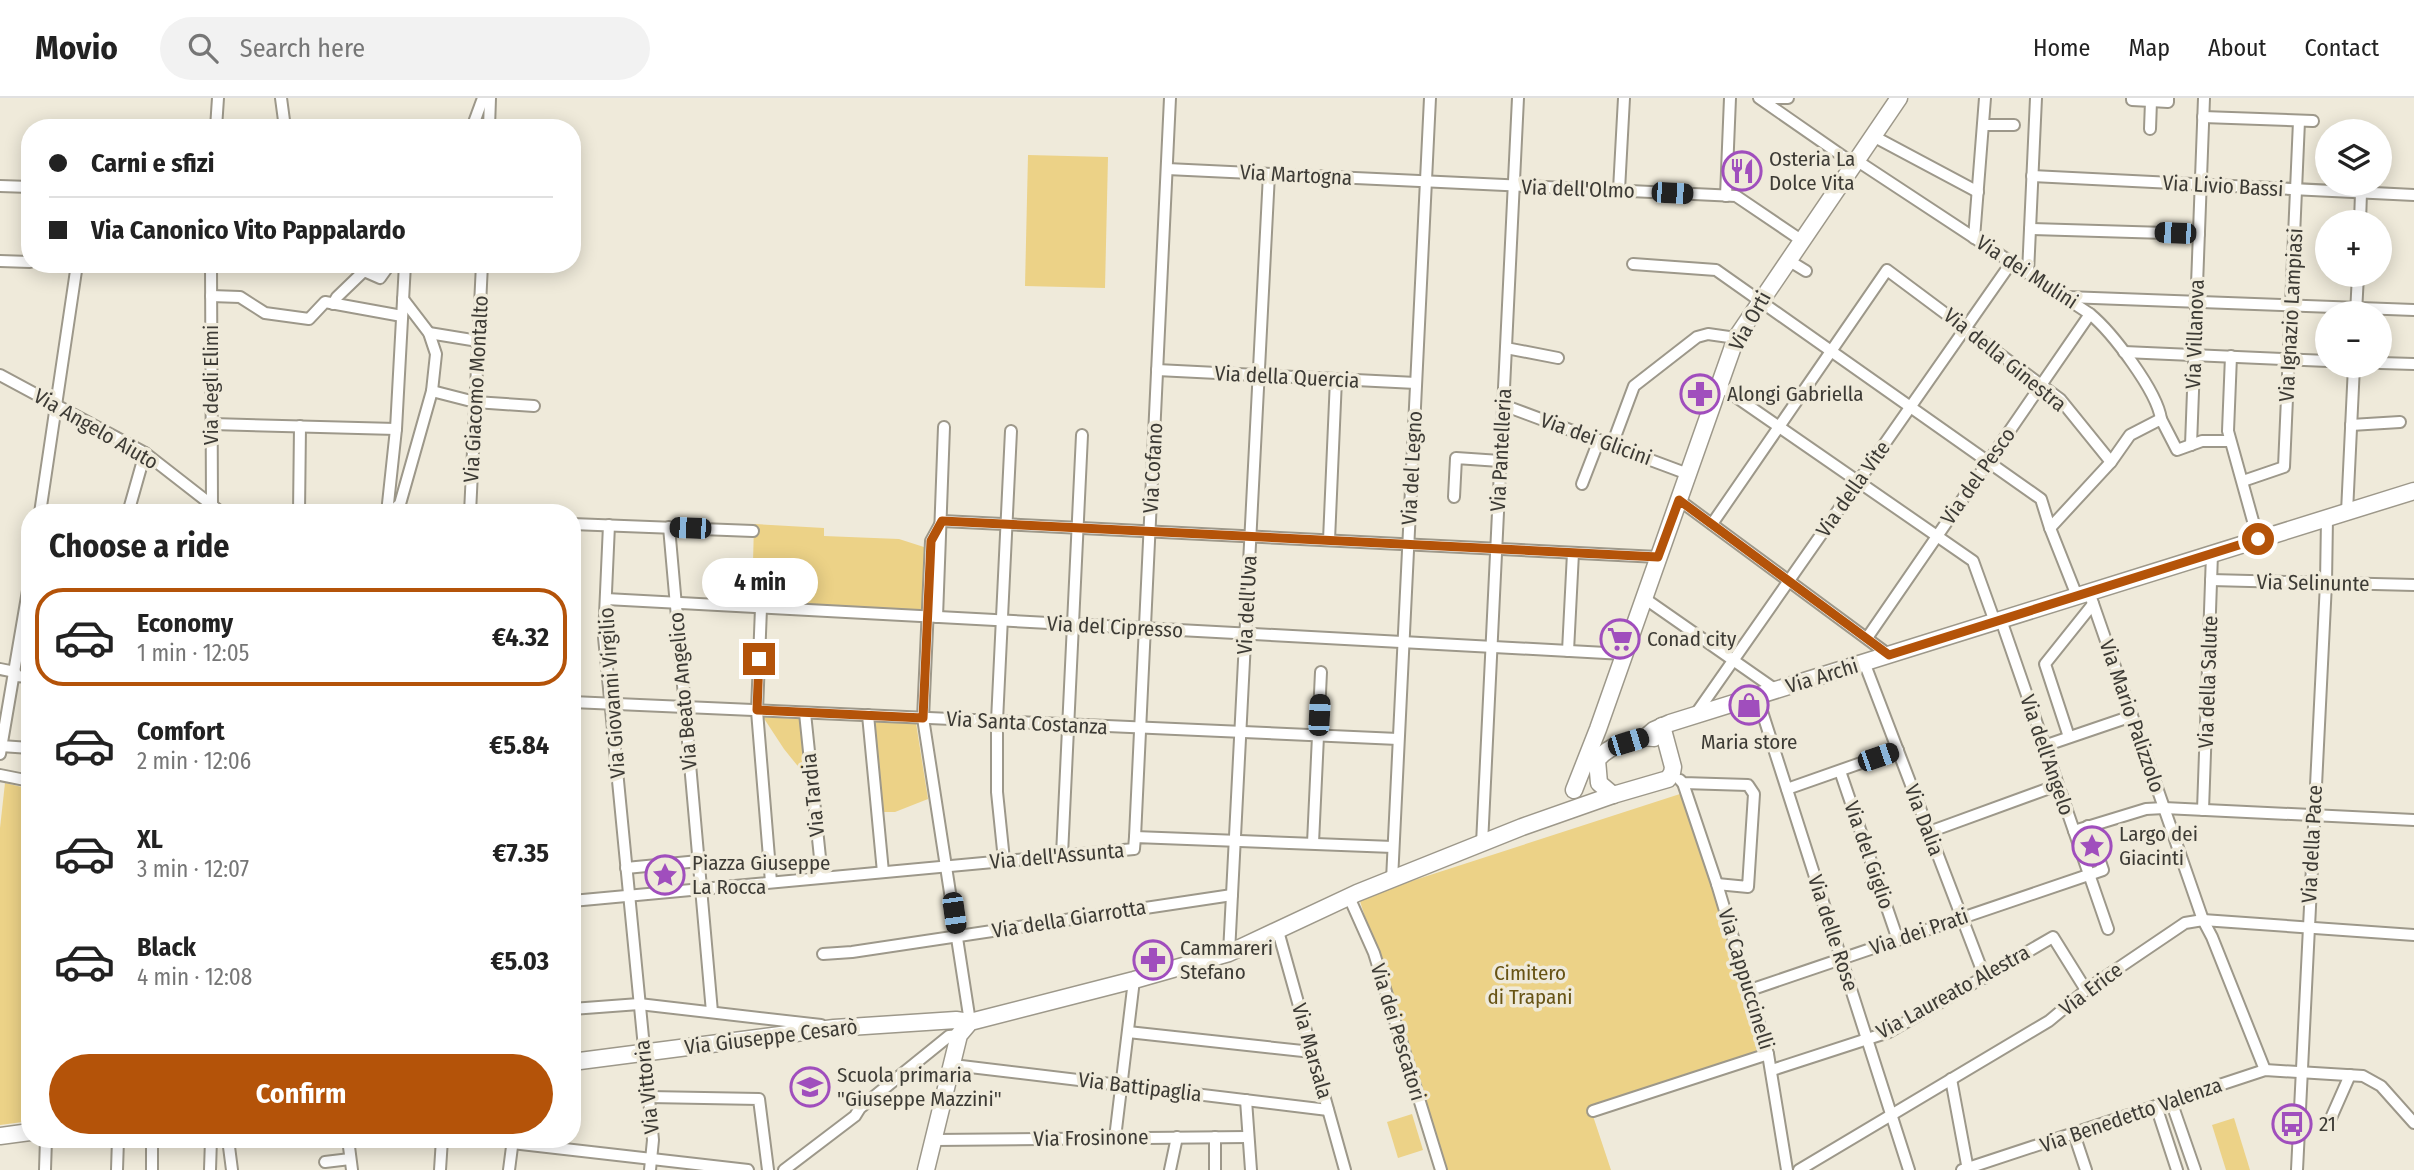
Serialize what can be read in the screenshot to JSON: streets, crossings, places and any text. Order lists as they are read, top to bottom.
{
  "streets": {
    "street": [
      "Via Martogna",
      "Via Livio Bassi",
      "Via dell'Olmo",
      "Via dei Mulini",
      "Via Ignazio Lampiasi",
      "Via Orti",
      "Via Villanova",
      "Via della Ginestra",
      "Via della Quercia",
      "Via degli Elimi",
      "Via Giacomo Montalto",
      "Via Angelo Aiuto",
      "Via dei Glicini",
      "Via Pantelleria",
      "Via Cofano",
      "Via del Legno",
      "Via del Pesco",
      "Via della Vite",
      "Via Selinunte",
      "Via dell'Uva",
      "Via del Cipresso",
      "Via Archi",
      "Via della Salute",
      "Via Beato Angelico",
      "Via Giovanni Virgilio",
      "Via Mario Palizzolo",
      "Via Santa Costanza",
      "Via dell'Angelo",
      "Via Tardia",
      "Via Dalia",
      "Via della Pace",
      "Via del Giglio",
      "Via dell'Assunta",
      "Via della Giarrotta",
      "Via dei Prati",
      "Via delle Rose",
      "Via Cappuccinelli",
      "Via Erice",
      "Via Laureato Alestra",
      "Via dei Pescatori",
      "Via Giuseppe Cesarò",
      "Via Marsala",
      "Via Vittoria",
      "Via Battipaglia",
      "Via Benedetto Valenza",
      "Via Frosinone"
    ]
  },
  "crossings": [
    ["Via Martogna", "Via dell'Olmo"],
    ["Via Martogna", "Via Cofano"],
    ["Via Martogna", "Via del Legno"],
    ["Via Martogna", "Via dell'Uva"],
    ["Via Livio Bassi", "Via Ignazio Lampiasi"],
    ["Via Livio Bassi", "Via Villanova"],
    ["Via dell'Olmo", "Via Orti"],
    ["Via dell'Olmo", "Via Pantelleria"],
    ["Via dell'Olmo", "Via del Legno"],
    ["Via dei Mulini", "Via Orti"],
    ["Via dei Mulini", "Via Villanova"],
    ["Via dei Mulini", "Via del Pesco"],
    ["Via dei Mulini", "Via della Vite"],
    ["Via Orti", "Via dei Glicini"],
    ["Via Orti", "Via del Cipresso"],
    ["Via Orti", "Via dell'Angelo"],
    ["Via della Ginestra", "Via del Pesco"],
    ["Via della Ginestra", "Via della Vite"],
    ["Via della Quercia", "Via Cofano"],
    ["Via della Quercia", "Via del Legno"],
    ["Via della Quercia", "Via dell'Uva"],
    ["Via dei Glicini", "Via Pantelleria"],
    ["Via Pantelleria", "Via del Cipresso"],
    ["Via Pantelleria", "Via Giuseppe Cesarò"],
    ["Via Cofano", "Via del Cipresso"],
    ["Via Cofano", "Via Santa Costanza"],
    ["Via Cofano", "Via dell'Assunta"],
    ["Via del Legno", "Via del Cipresso"],
    ["Via del Legno", "Via Santa Costanza"],
    ["Via del Legno", "Via dell'Assunta"],
    ["Via del Legno", "Via Giuseppe Cesarò"],
    ["Via del Pesco", "Via Mario Palizzolo"],
    ["Via del Pesco", "Via dell'Angelo"],
    ["Via della Vite", "Via Archi"],
    ["Via della Vite", "Via dell'Angelo"],
    ["Via Selinunte", "Via della Salute"],
    ["Via Selinunte", "Via della Pace"],
    ["Via dell'Uva", "Via del Cipresso"],
    ["Via dell'Uva", "Via Santa Costanza"],
    ["Via dell'Uva", "Via dell'Assunta"],
    ["Via dell'Uva", "Via della Giarrotta"],
    ["Via dell'Uva", "Via Giuseppe Cesarò"],
    ["Via del Cipresso", "Via Beato Angelico"],
    ["Via del Cipresso", "Via Giovanni Virgilio"],
    ["Via Archi", "Via della Salute"],
    ["Via Archi", "Via Mario Palizzolo"],
    ["Via Archi", "Via dell'Angelo"],
    ["Via Archi", "Via Dalia"],
    ["Via Archi", "Via della Pace"],
    ["Via Archi", "Via delle Rose"],
    ["Via Archi", "Via Giuseppe Cesarò"],
    ["Via Beato Angelico", "Via Santa Costanza"],
    ["Via Beato Angelico", "Via dell'Assunta"],
    ["Via Giovanni Virgilio", "Via Santa Costanza"],
    ["Via Giovanni Virgilio", "Via dell'Assunta"],
    ["Via Mario Palizzolo", "Via Erice"],
    ["Via Mario Palizzolo", "Via Benedetto Valenza"],
    ["Via Santa Costanza", "Via Tardia"],
    ["Via dell'Angelo", "Via dei Prati"],
    ["Via Tardia", "Via dell'Assunta"],
    ["Via Dalia", "Via dei Prati"],
    ["Via Dalia", "Via Laureato Alestra"],
    ["Via della Pace", "Via Erice"],
    ["Via della Pace", "Via Benedetto Valenza"],
    ["Via del Giglio", "Via dei Prati"],
    ["Via dei Prati", "Via delle Rose"],
    ["Via dei Prati", "Via Cappuccinelli"],
    ["Via delle Rose", "Via Erice"],
    ["Via delle Rose", "Via Laureato Alestra"],
    ["Via Cappuccinelli", "Via Laureato Alestra"],
    ["Via Erice", "Via Laureato Alestra"],
    ["Via dei Pescatori", "Via Giuseppe Cesarò"],
    ["Via Giuseppe Cesarò", "Via Marsala"],
    ["Via Giuseppe Cesarò", "Via Vittoria"],
    ["Via Marsala", "Via Battipaglia"]
  ],
  "parks": ["Cimitero di Trapani"],
  "places": {
    "restaurant": ["Osteria La Dolce Vita"],
    "pharmacy": ["Alongi Gabriella", "Cammareri Stefano"],
    "supermarket": ["Conad city"],
    "shop": ["Maria store"],
    "place": ["Largo dei Giacinti", "Piazza Giuseppe La Rocca"],
    "school or university": ["Scuola primaria \"Giuseppe Mazzini\""],
    "bus stop": ["21"]
  },
  "page": {
    "header": "Movio",
    "search": "Search here",
    "nav": [
      "Home",
      "Map",
      "About",
      "Contact"
    ],
    "map_buttons": ["+", "−"],
    "banner": ["Carni e sfizi", "Via Canonico Vito Pappalardo"],
    "heading": "Choose a ride",
    "bubble": "4 min",
    "list": [
      {
        "name": "Economy",
        "note": "1 min · 12:05",
        "value": "€4.32"
      },
      {
        "name": "Comfort",
        "note": "2 min · 12:06",
        "value": "€5.84"
      },
      {
        "name": "XL",
        "note": "3 min · 12:07",
        "value": "€7.35"
      },
      {
        "name": "Black",
        "note": "4 min · 12:08",
        "value": "€5.03"
      }
    ],
    "buttons": "Confirm"
  }
}
